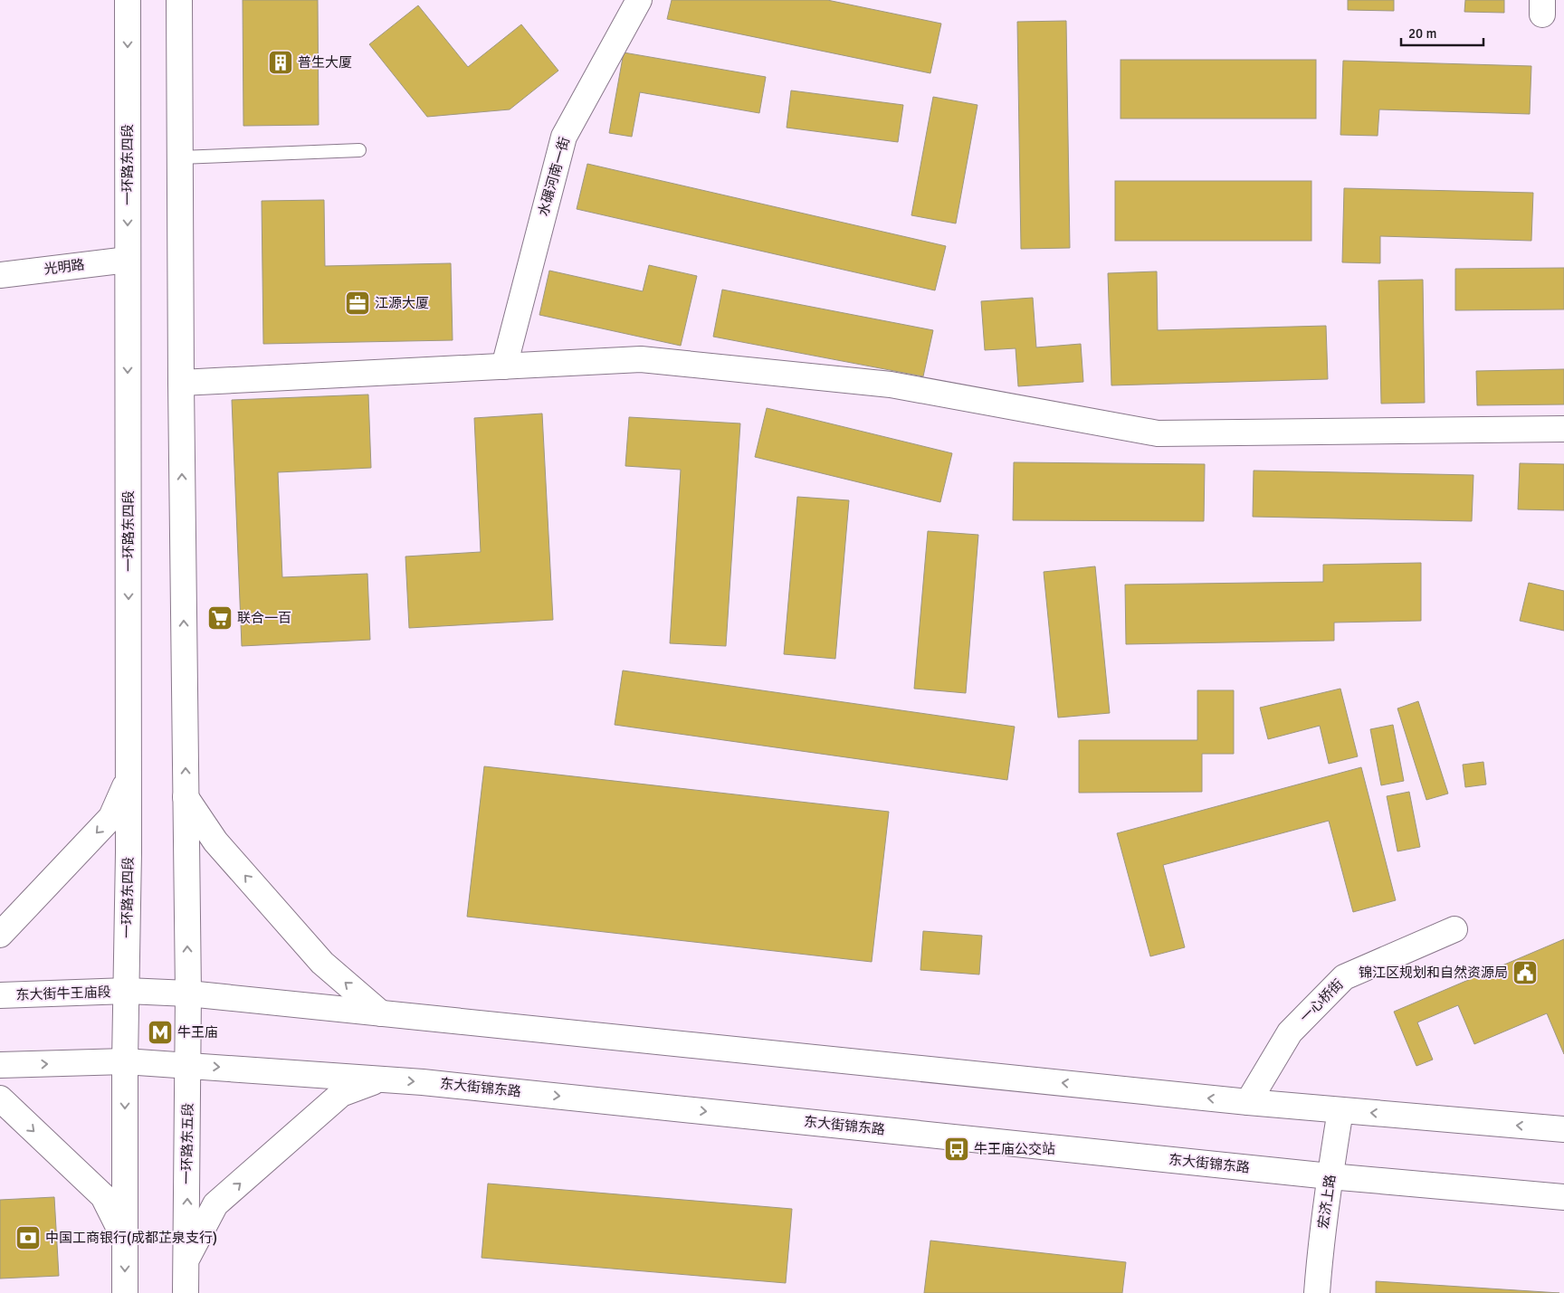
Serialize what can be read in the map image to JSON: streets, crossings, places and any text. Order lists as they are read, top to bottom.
{
  "streets": {
    "main road": [
      "一环路东四段",
      "水碾河南一街",
      "光明路",
      "东大街牛王庙段",
      "一心桥街",
      "东大街锦东路",
      "一环路东五段",
      "宏济上路"
    ]
  },
  "crossings": [
    ["一环路东四段", "光明路"],
    ["一环路东四段", "东大街牛王庙段"],
    ["一环路东四段", "东大街锦东路"],
    ["东大街锦东路", "一环路东五段"],
    ["东大街锦东路", "宏济上路"]
  ],
  "places": {
    "building": ["普生大厦"],
    "office": ["江源大厦"],
    "supermarket": ["联合一百"],
    "public building": ["锦江区规划和自然资源局"],
    "metro station": ["牛王庙"],
    "bus stop": ["牛王庙公交站"],
    "bank": ["中国工商银行(成都芷泉支行)"]
  },
  "scale_bar": "20 m"
}
